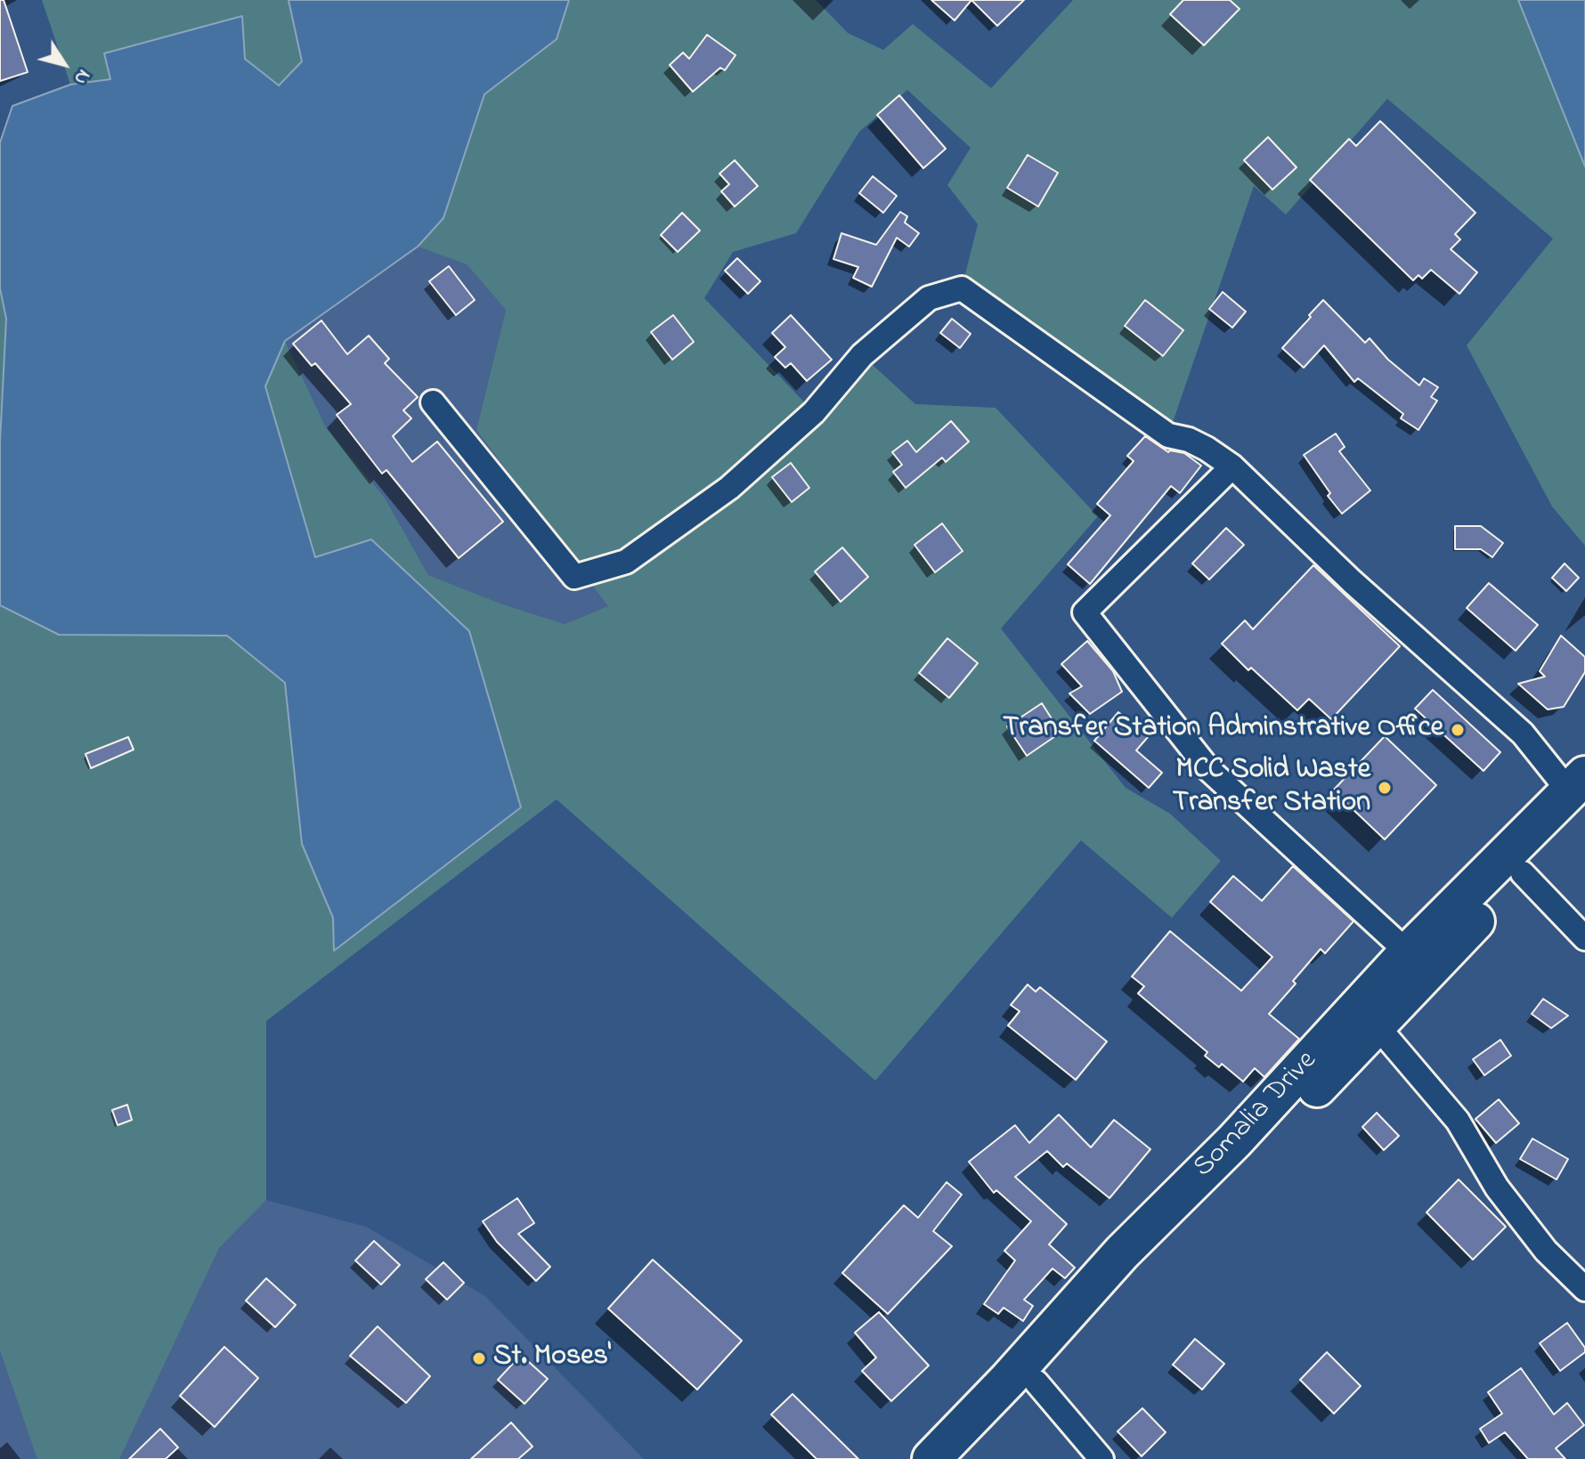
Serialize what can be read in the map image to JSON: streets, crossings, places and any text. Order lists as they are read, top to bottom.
{
  "streets": {
    "main road": ["Somalia Drive"]
  },
  "places": ["Transfer Station Adminstrative Office", "MCC Solid Waste Transfer Station", "St. Moses'"],
  "north": "bottom right"
}
